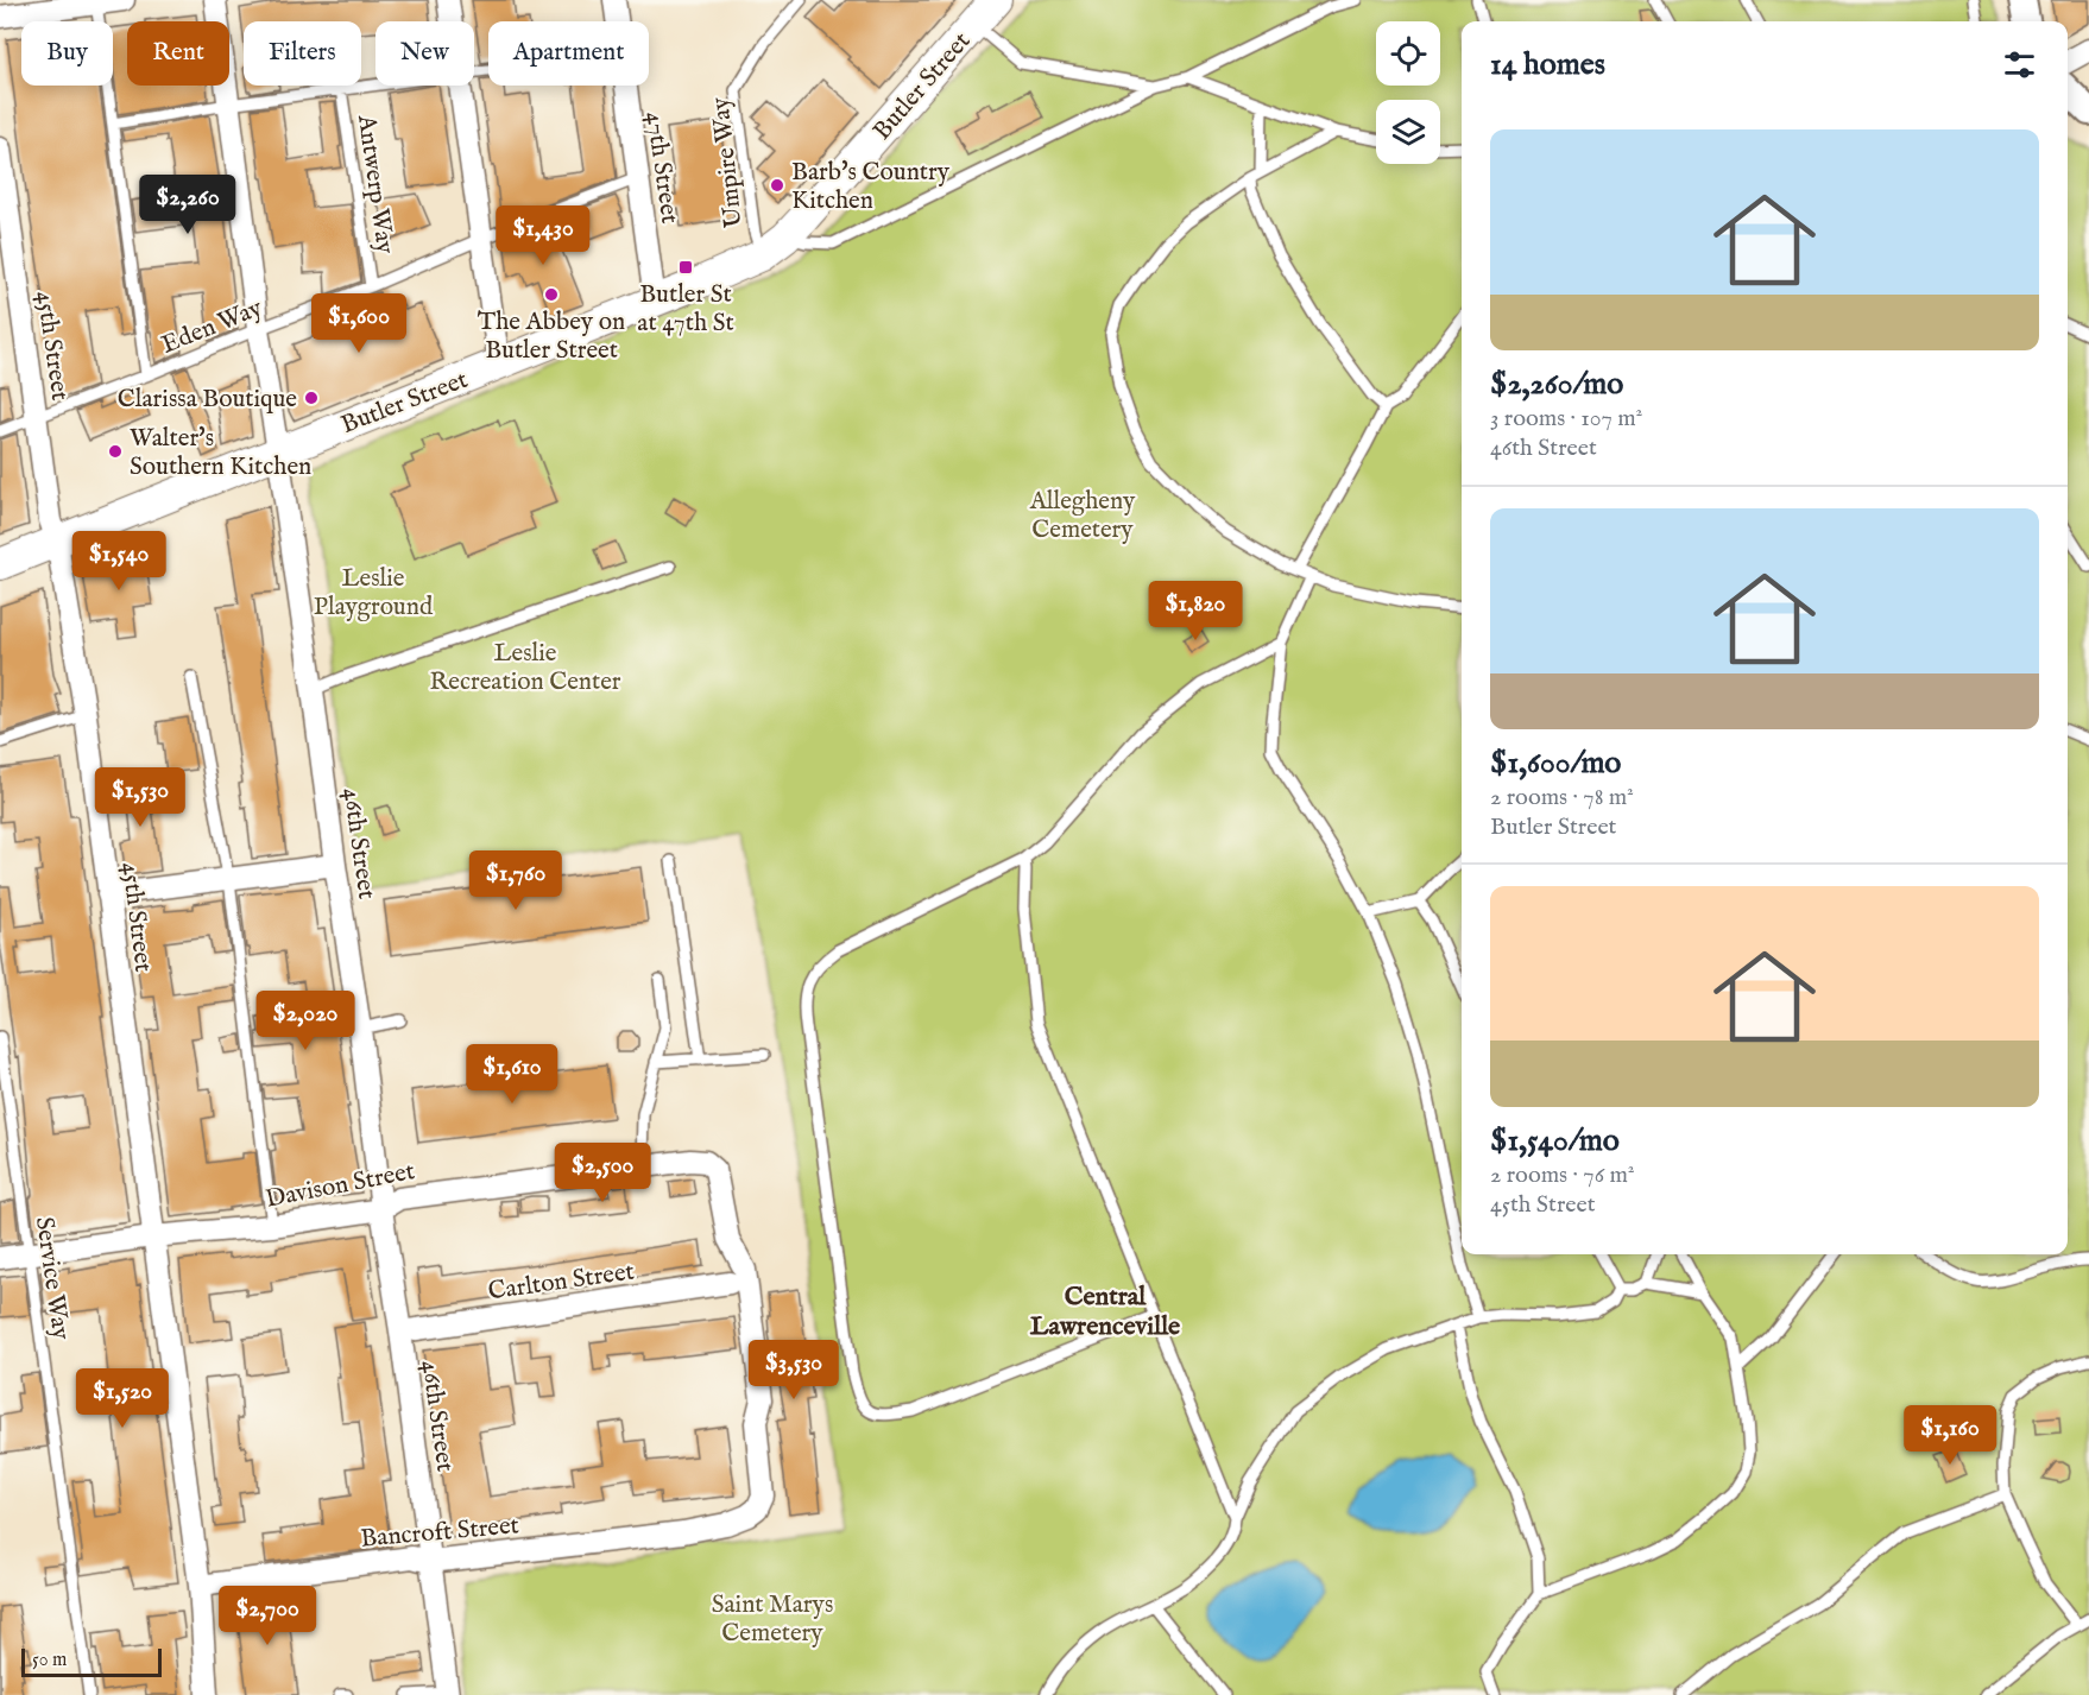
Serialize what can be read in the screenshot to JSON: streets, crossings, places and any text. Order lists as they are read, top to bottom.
{
  "streets": {
    "main road": ["Butler Street"],
    "street": [
      "47th Street",
      "45th Street",
      "46th Street",
      "Davison Street",
      "Carlton Street",
      "Bancroft Street"
    ],
    "lane": [
      "Umpire Way",
      "Antwerp Way",
      "Eden Way",
      "Service Way"
    ]
  },
  "crossings": [
    ["Butler Street", "Umpire Way"],
    ["Butler Street", "47th Street"],
    ["Butler Street", "45th Street"],
    ["Butler Street", "46th Street"],
    ["47th Street", "Eden Way"],
    ["Antwerp Way", "Eden Way"],
    ["Eden Way", "45th Street"],
    ["Eden Way", "46th Street"],
    ["45th Street", "Davison Street"],
    ["45th Street", "Bancroft Street"],
    ["46th Street", "Davison Street"],
    ["46th Street", "Carlton Street"],
    ["46th Street", "Bancroft Street"],
    ["Davison Street", "Service Way"],
    ["Davison Street", "Bancroft Street"]
  ],
  "districts": ["Central Lawrenceville"],
  "parks": [
    "Allegheny Cemetery",
    "Leslie Playground",
    "Leslie Recreation Center",
    "Saint Marys Cemetery"
  ],
  "places": {
    "other": [
      "Barb's Country Kitchen",
      "The Abbey on Butler Street",
      "Clarissa Boutique",
      "Walter's Southern Kitchen"
    ],
    "transit": ["Butler St at 47th St"]
  },
  "scale_bar": "50 m",
  "page": {
    "chip": [
      "Buy",
      "Rent",
      "Filters",
      "New",
      "Apartment"
    ],
    "heading": "14 homes",
    "list": [
      {
        "name": "$2,260/mo",
        "note": "3 rooms · 107 m² · 46th Street"
      },
      {
        "name": "$1,600/mo",
        "note": "2 rooms · 78 m² · Butler Street"
      },
      {
        "name": "$1,540/mo",
        "note": "2 rooms · 76 m² · 45th Street"
      }
    ],
    "price": [
      "$2,260",
      "$1,430",
      "$1,600",
      "$1,540",
      "$1,820",
      "$1,530",
      "$1,760",
      "$2,020",
      "$1,610",
      "$2,500",
      "$3,530",
      "$1,520",
      "$1,160",
      "$2,700"
    ],
    "scale": "50 m"
  }
}
